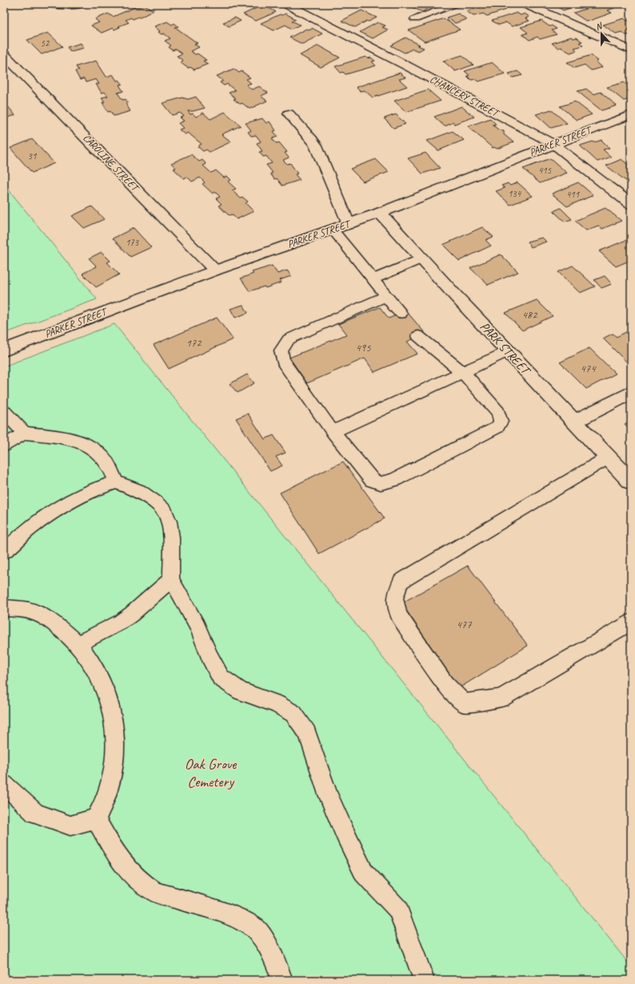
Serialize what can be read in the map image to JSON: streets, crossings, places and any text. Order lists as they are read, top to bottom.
{
  "streets": {
    "street": [
      "CHANCERY STREET",
      "PARKER STREET",
      "CAROLINE STREET",
      "PARK STREET"
    ]
  },
  "crossings": [
    ["CHANCERY STREET", "PARKER STREET"],
    ["PARKER STREET", "CAROLINE STREET"],
    ["PARKER STREET", "PARK STREET"]
  ],
  "parks": ["Oak Grove Cemetery"],
  "house_numbers": [
    "52",
    "31",
    "415",
    "134",
    "411",
    "173",
    "482",
    "172",
    "495",
    "474",
    "477"
  ],
  "north": "top"
}
